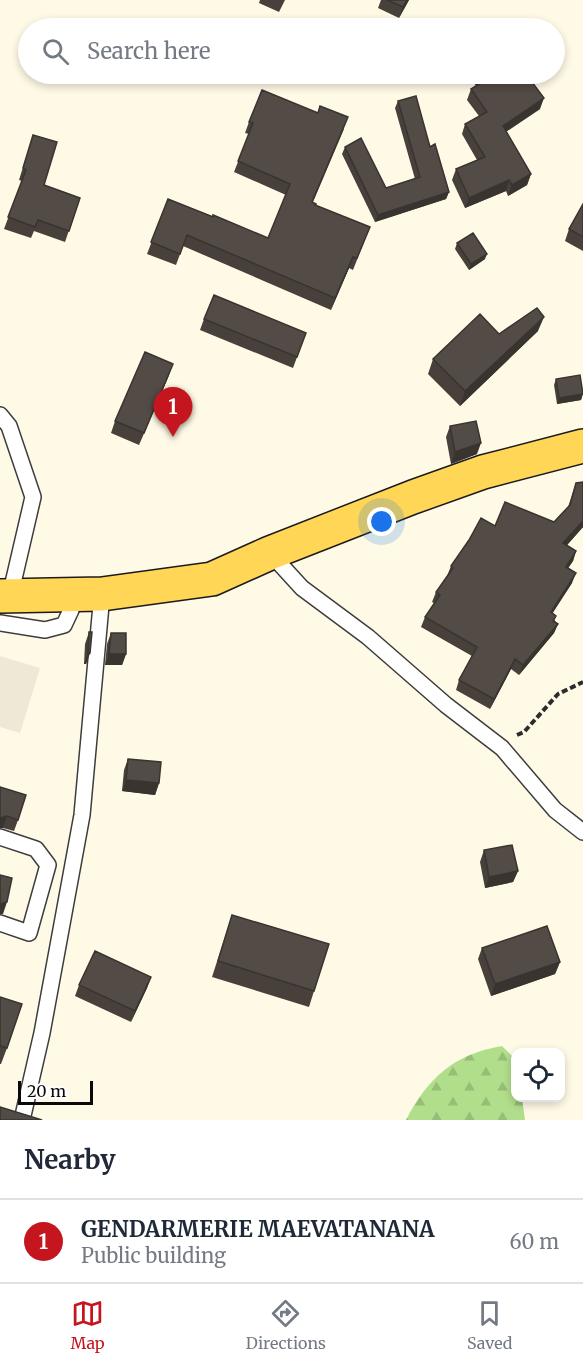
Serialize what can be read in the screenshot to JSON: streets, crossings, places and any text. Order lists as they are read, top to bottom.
{
  "scale_bar": "20 m",
  "page": {
    "search": "Search here",
    "pins": "1",
    "scale": "20 m",
    "heading": "Nearby",
    "list": [
      {
        "mark": "1",
        "name": "GENDARMERIE MAEVATANANA",
        "note": "Public building",
        "value": "60 m"
      }
    ],
    "nav": ["Map", "Directions", "Saved"]
  }
}
